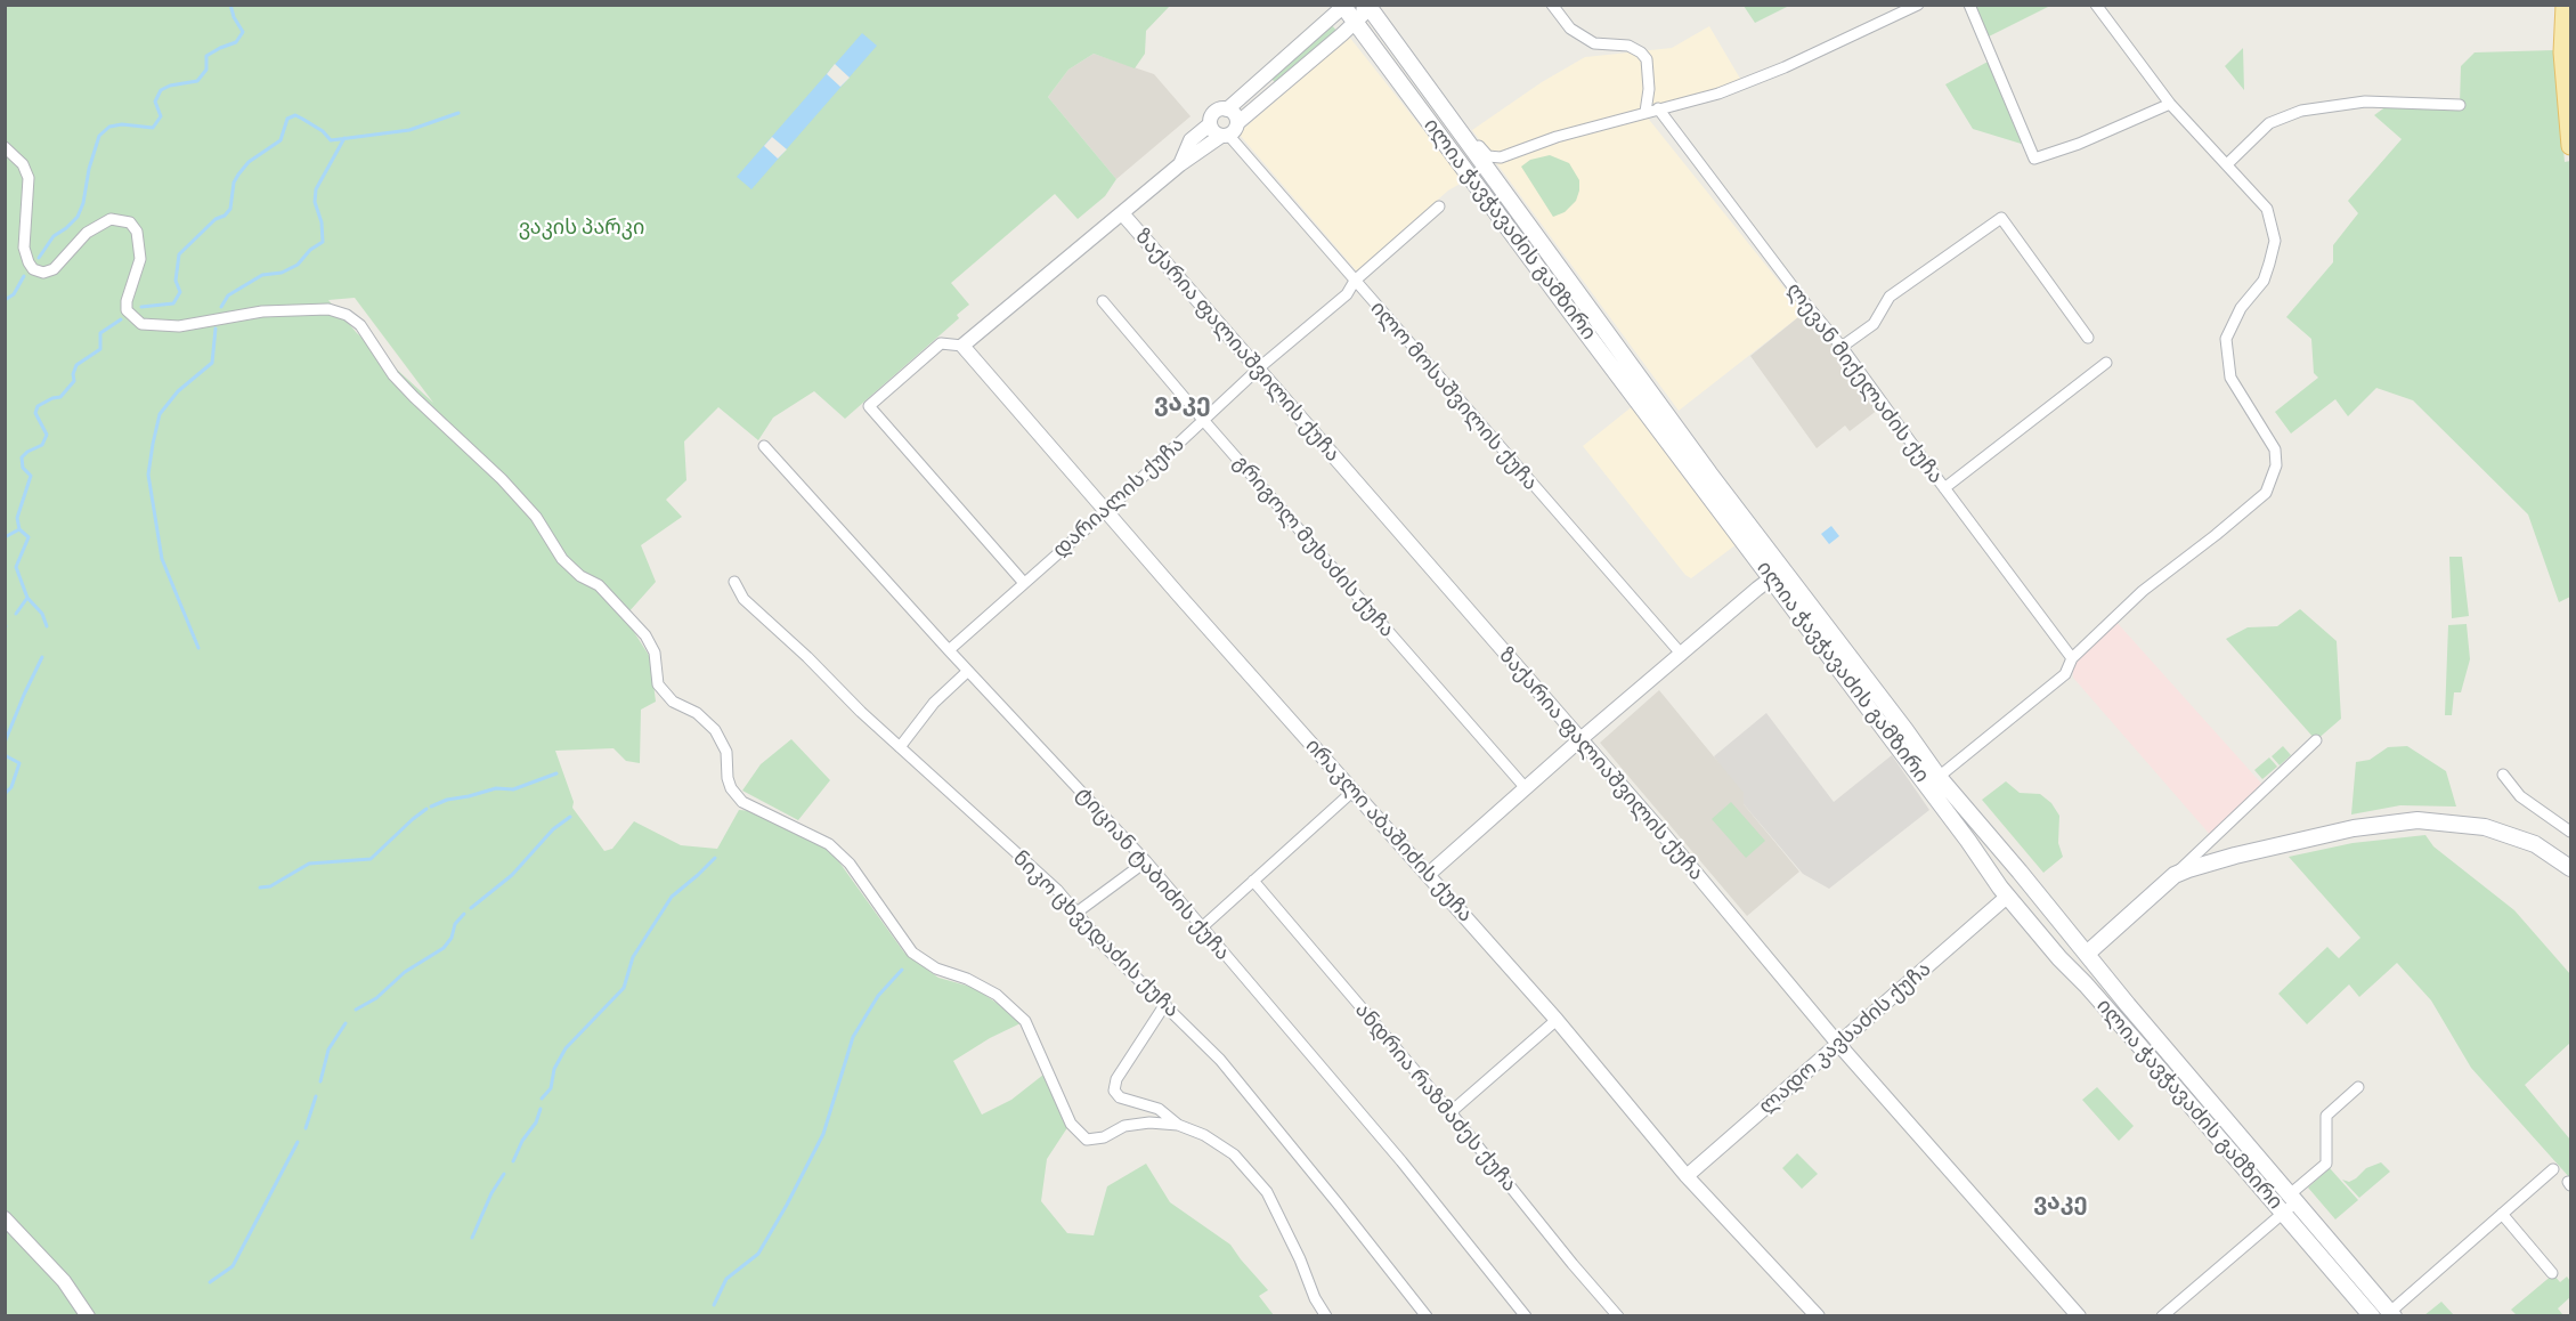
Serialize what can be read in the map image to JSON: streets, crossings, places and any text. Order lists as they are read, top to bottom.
{
  "streets": {
    "main road": ["ილია ჭავჭავაძის გამზირი"],
    "street": [
      "ზაქარია ფალიაშვილის ქუჩა",
      "ლევან მიქელაძის ქუჩა",
      "ილო მოსაშვილის ქუჩა",
      "დარიალის ქუჩა",
      "გრიგოლ მუხაძის ქუჩა",
      "ირაკლი აბაშიძის ქუჩა",
      "ტიციან ტაბიძის ქუჩა",
      "ნიკო ცხვედაძის ქუჩა",
      "ლადო კავსაძის ქუჩა",
      "ანდრია რაზმაძეს ქუჩა"
    ]
  },
  "crossings": [
    ["ილია ჭავჭავაძის გამზირი", "ლადო კავსაძის ქუჩა"],
    ["ზაქარია ფალიაშვილის ქუჩა", "დარიალის ქუჩა"],
    ["ზაქარია ფალიაშვილის ქუჩა", "ლადო კავსაძის ქუჩა"],
    ["ილო მოსაშვილის ქუჩა", "დარიალის ქუჩა"],
    ["დარიალის ქუჩა", "გრიგოლ მუხაძის ქუჩა"],
    ["დარიალის ქუჩა", "ირაკლი აბაშიძის ქუჩა"],
    ["დარიალის ქუჩა", "ტიციან ტაბიძის ქუჩა"],
    ["ირაკლი აბაშიძის ქუჩა", "ლადო კავსაძის ქუჩა"]
  ],
  "districts": ["ვაკე", "ვაკე"],
  "parks": ["ვაკის პარკი"]
}
